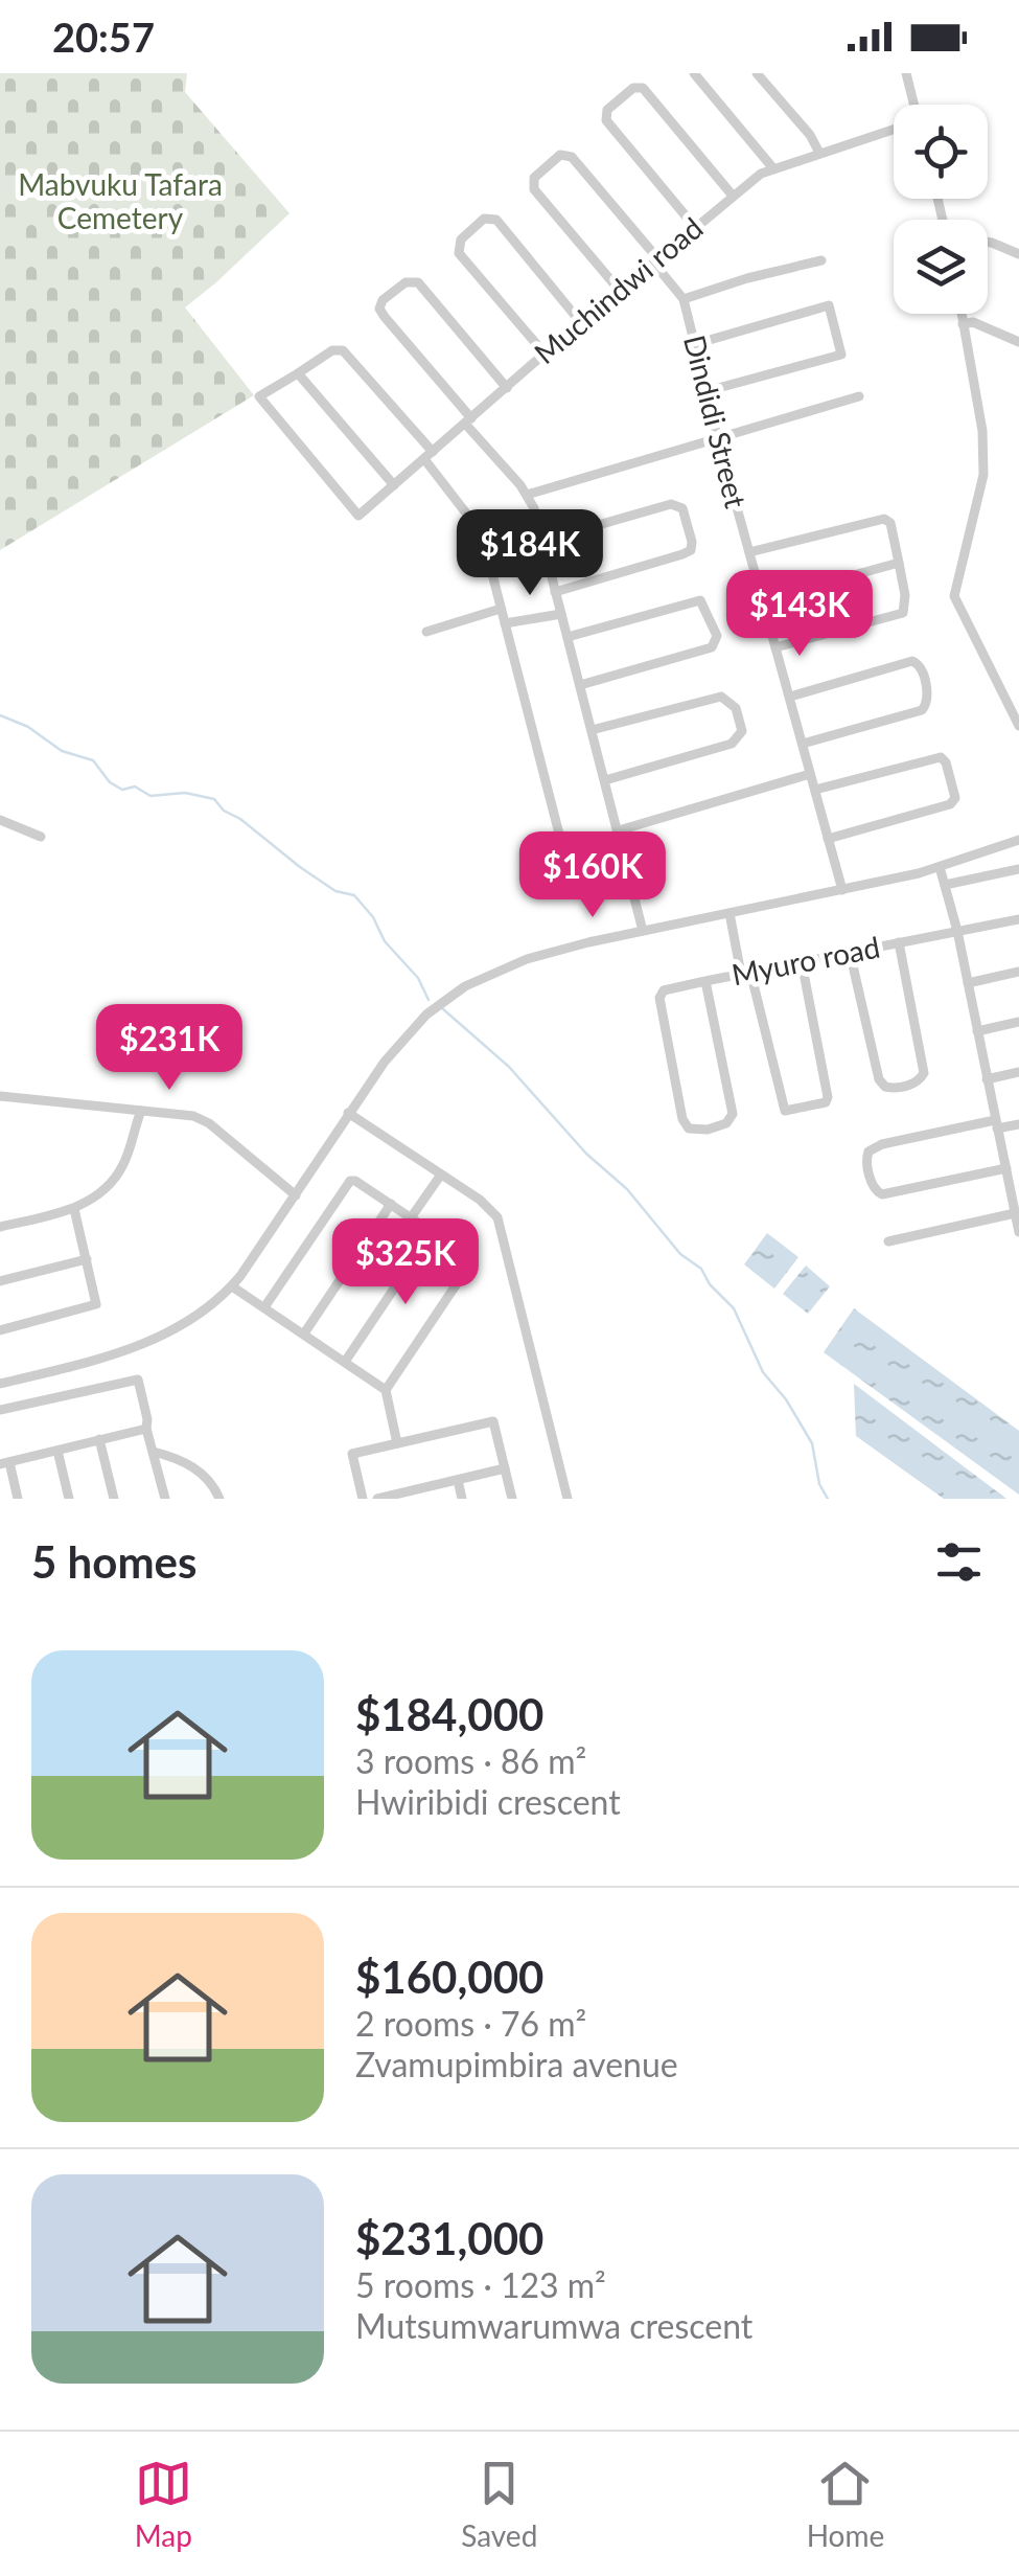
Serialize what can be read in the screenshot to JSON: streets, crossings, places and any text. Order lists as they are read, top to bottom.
{
  "streets": {
    "street": ["Muchindwi road", "Dindidi Street", "Myuro road"]
  },
  "crossings": [
    ["Muchindwi road", "Dindidi Street"]
  ],
  "parks": ["Mabvuku Tafara Cemetery"],
  "page": {
    "status": "20:57",
    "price": [
      "$184K",
      "$143K",
      "$160K",
      "$231K",
      "$325K"
    ],
    "heading": "5 homes",
    "list": [
      {
        "name": "$184,000",
        "note": "3 rooms · 86 m² · Hwiribidi crescent"
      },
      {
        "name": "$160,000",
        "note": "2 rooms · 76 m² · Zvamupimbira avenue"
      },
      {
        "name": "$231,000",
        "note": "5 rooms · 123 m² · Mutsumwarumwa crescent"
      }
    ],
    "tabs": ["Map", "Saved", "Home"]
  }
}
